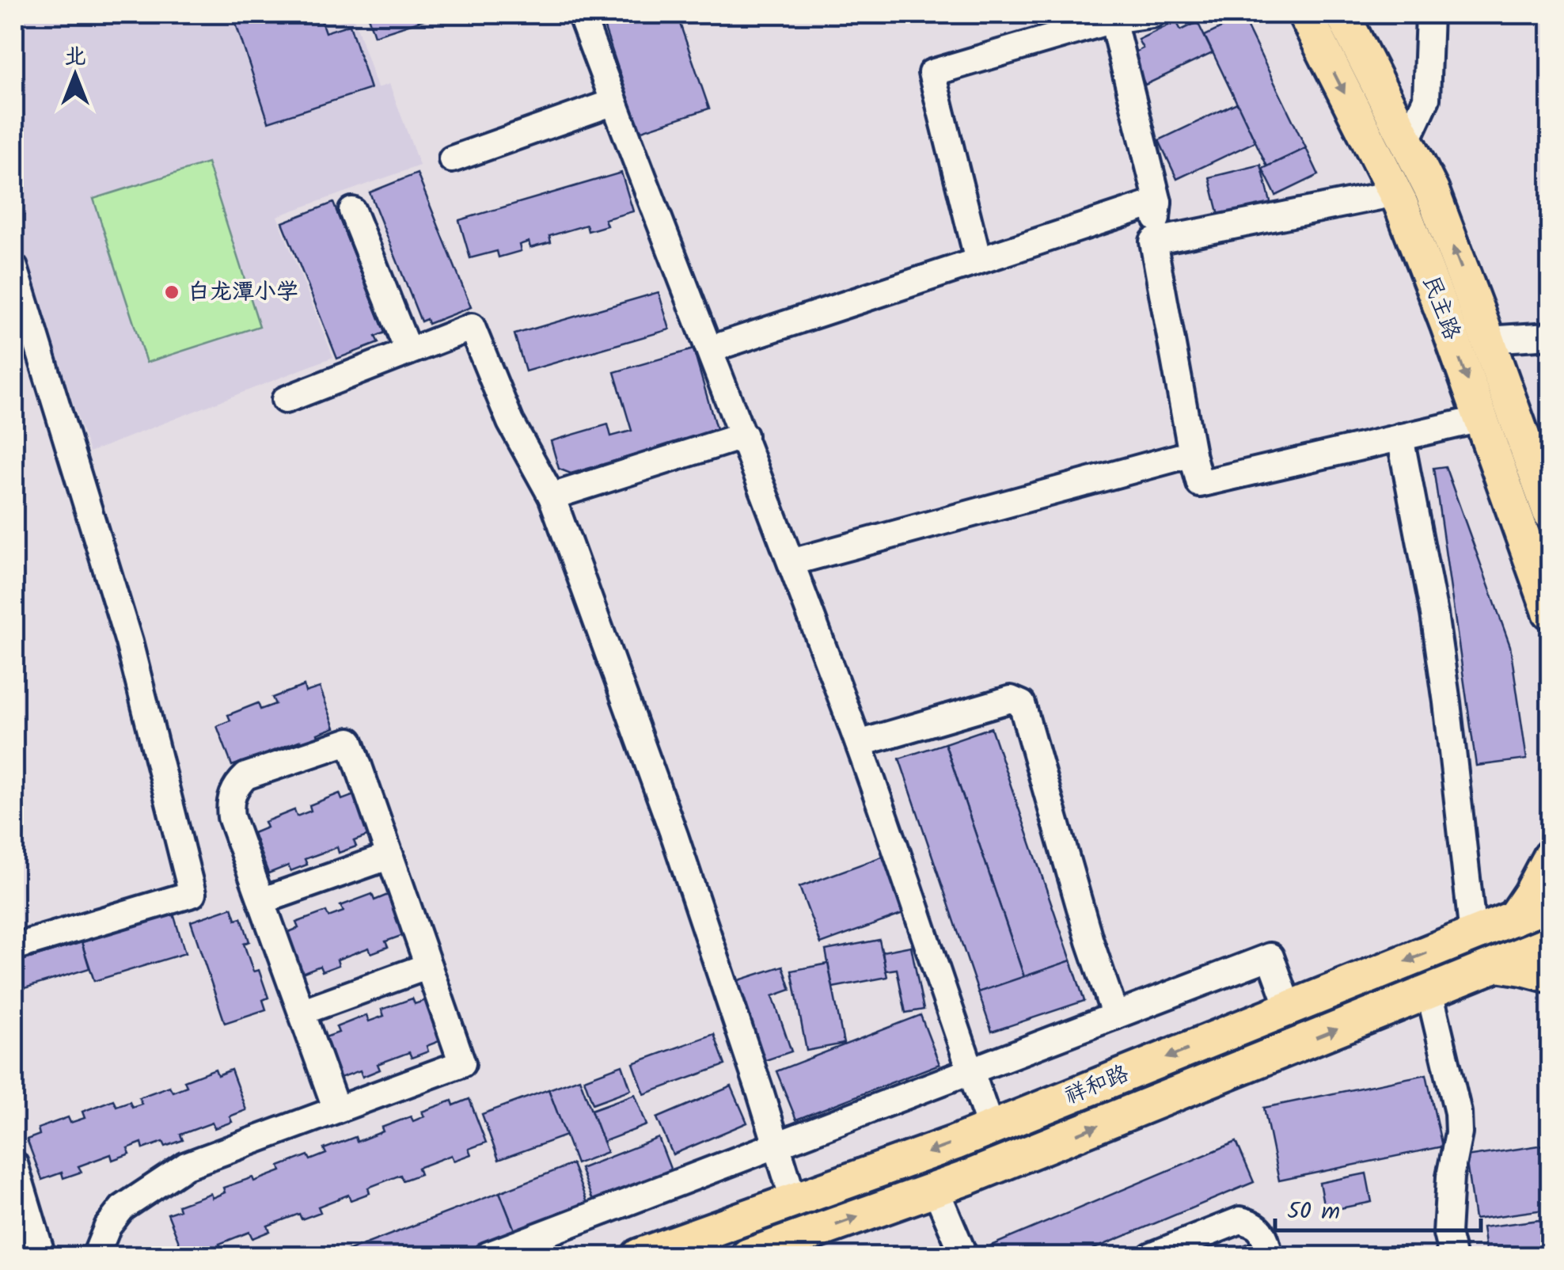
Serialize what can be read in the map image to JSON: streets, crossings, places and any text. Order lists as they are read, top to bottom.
{
  "streets": {
    "main road": ["民主路", "祥和路"]
  },
  "places": ["白龙潭小学"],
  "scale_bar": "50 m",
  "north": "top"
}
